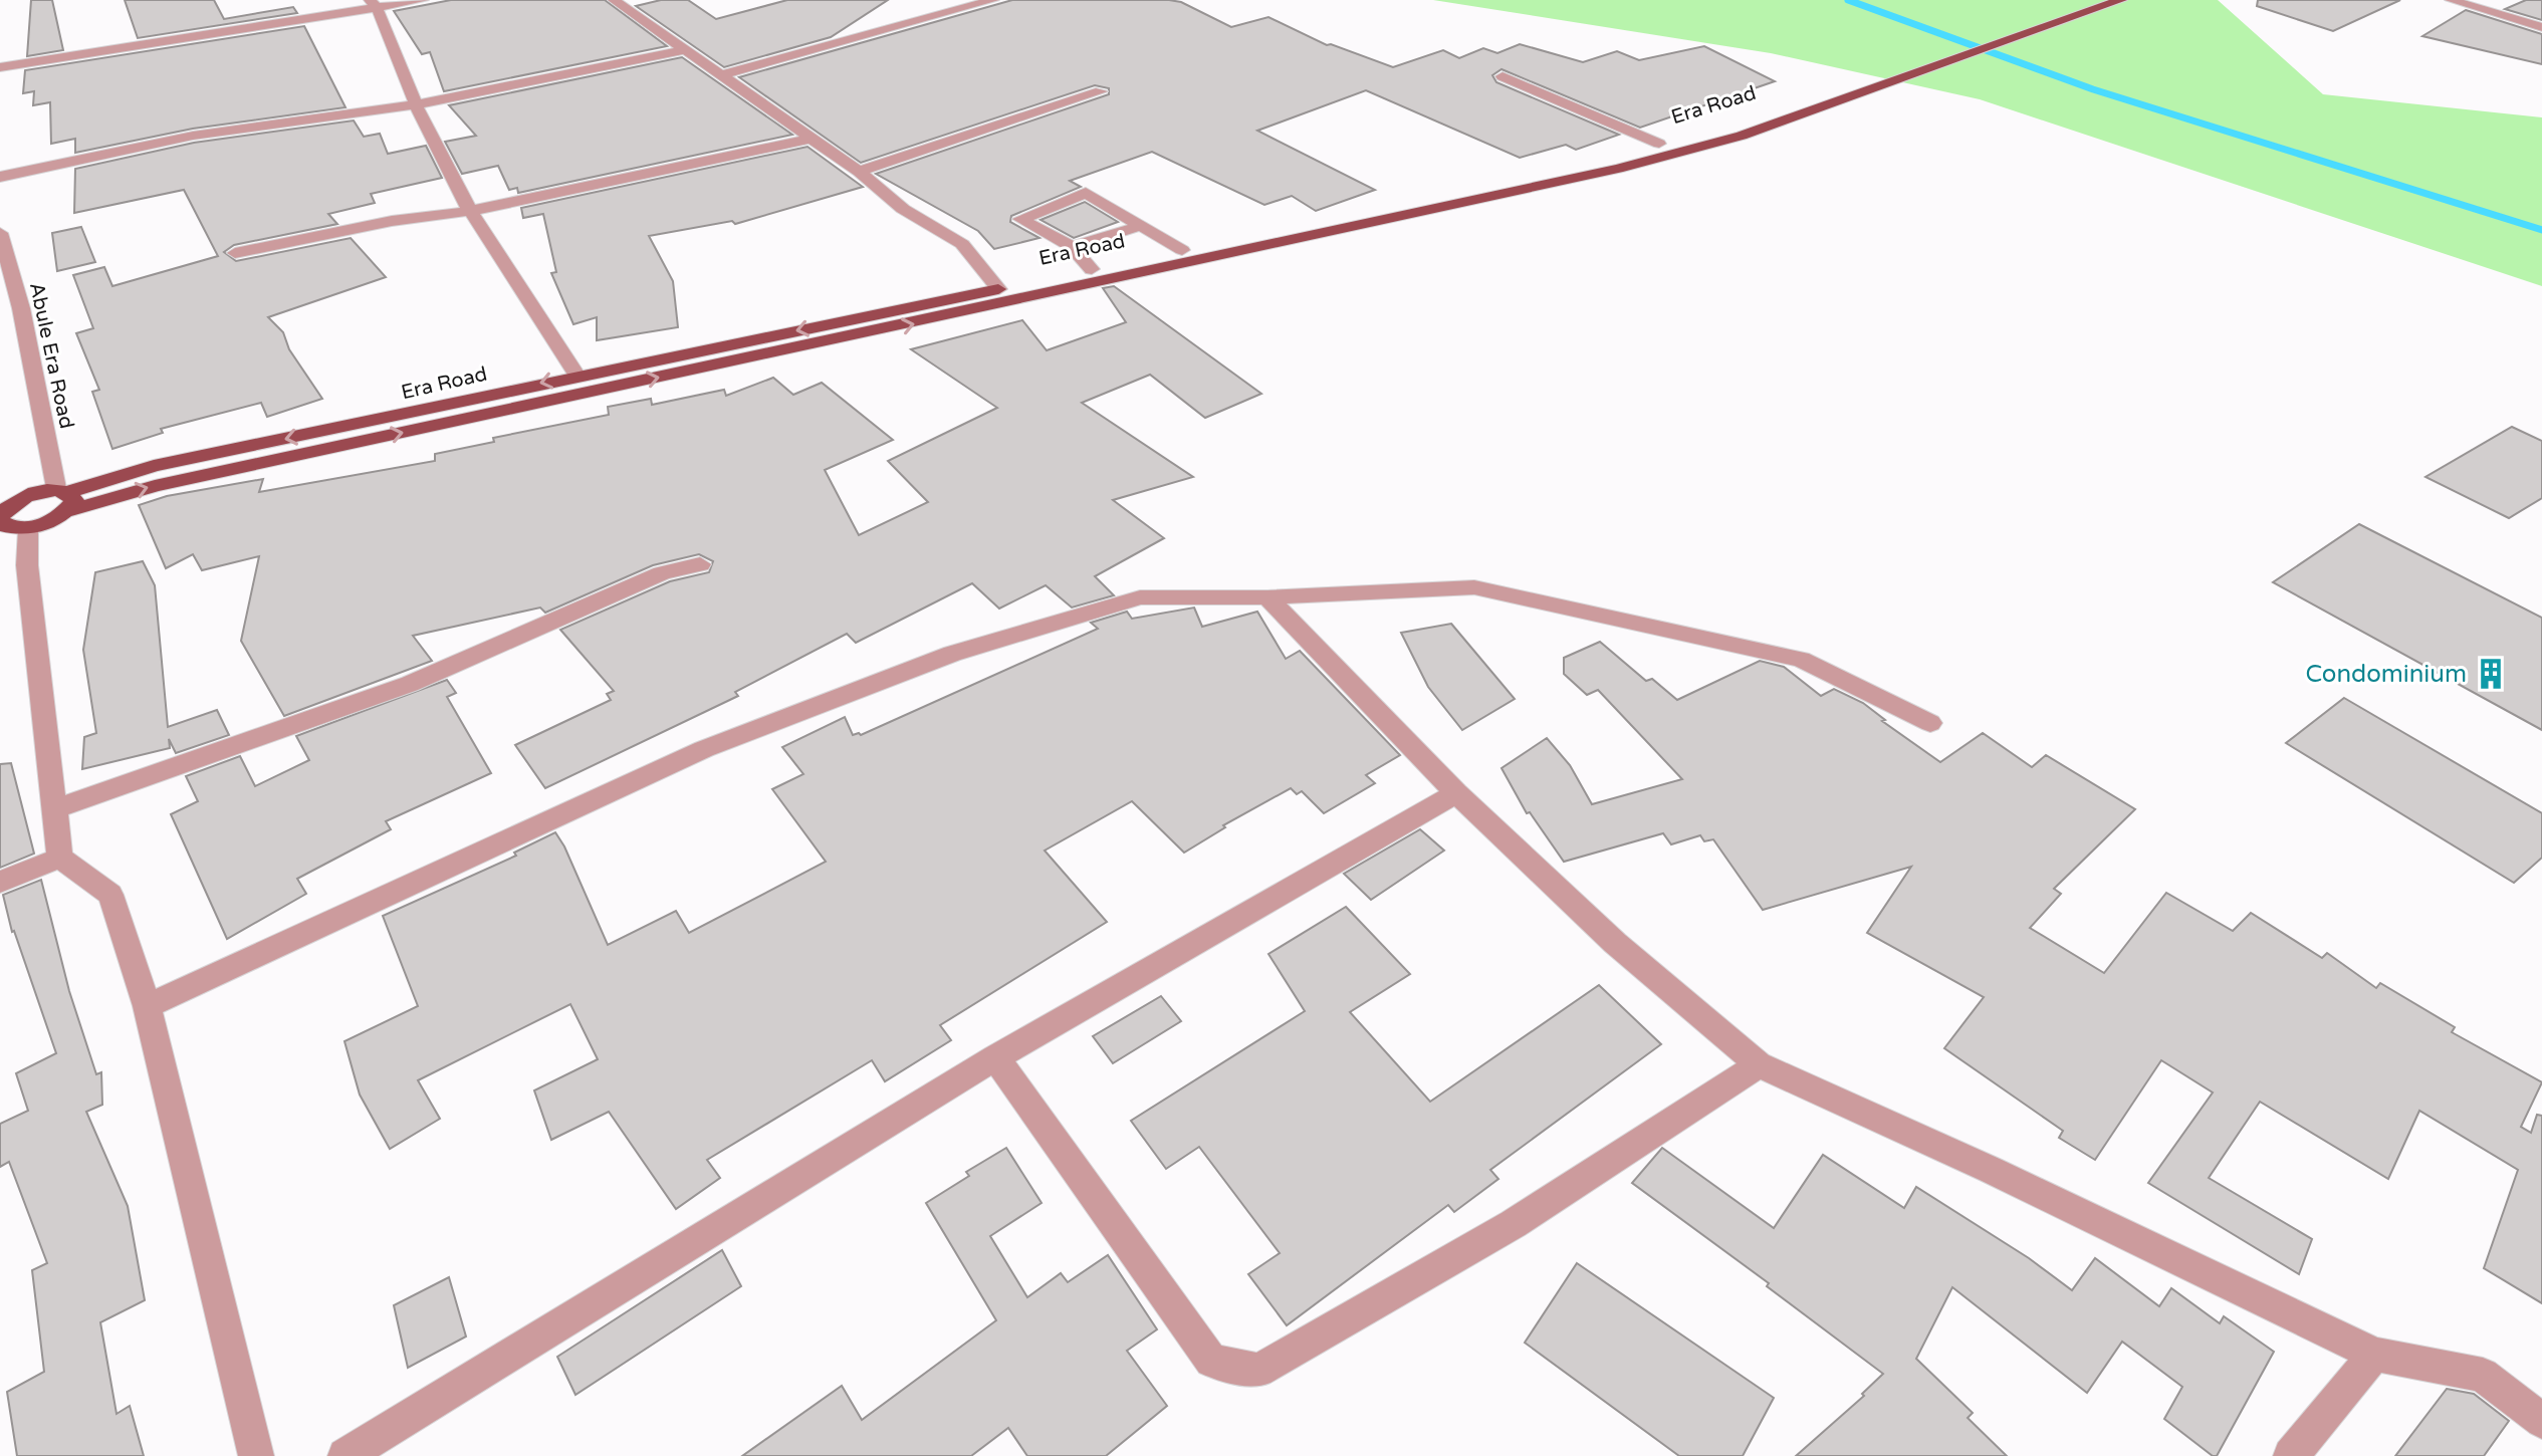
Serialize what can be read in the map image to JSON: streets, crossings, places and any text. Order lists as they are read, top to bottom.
{
  "streets": {
    "main road": ["Era Road"],
    "street": ["Abule Era Road"]
  },
  "crossings": [
    ["Era Road", "Abule Era Road"]
  ],
  "places": {
    "building": ["Condominium"]
  }
}
